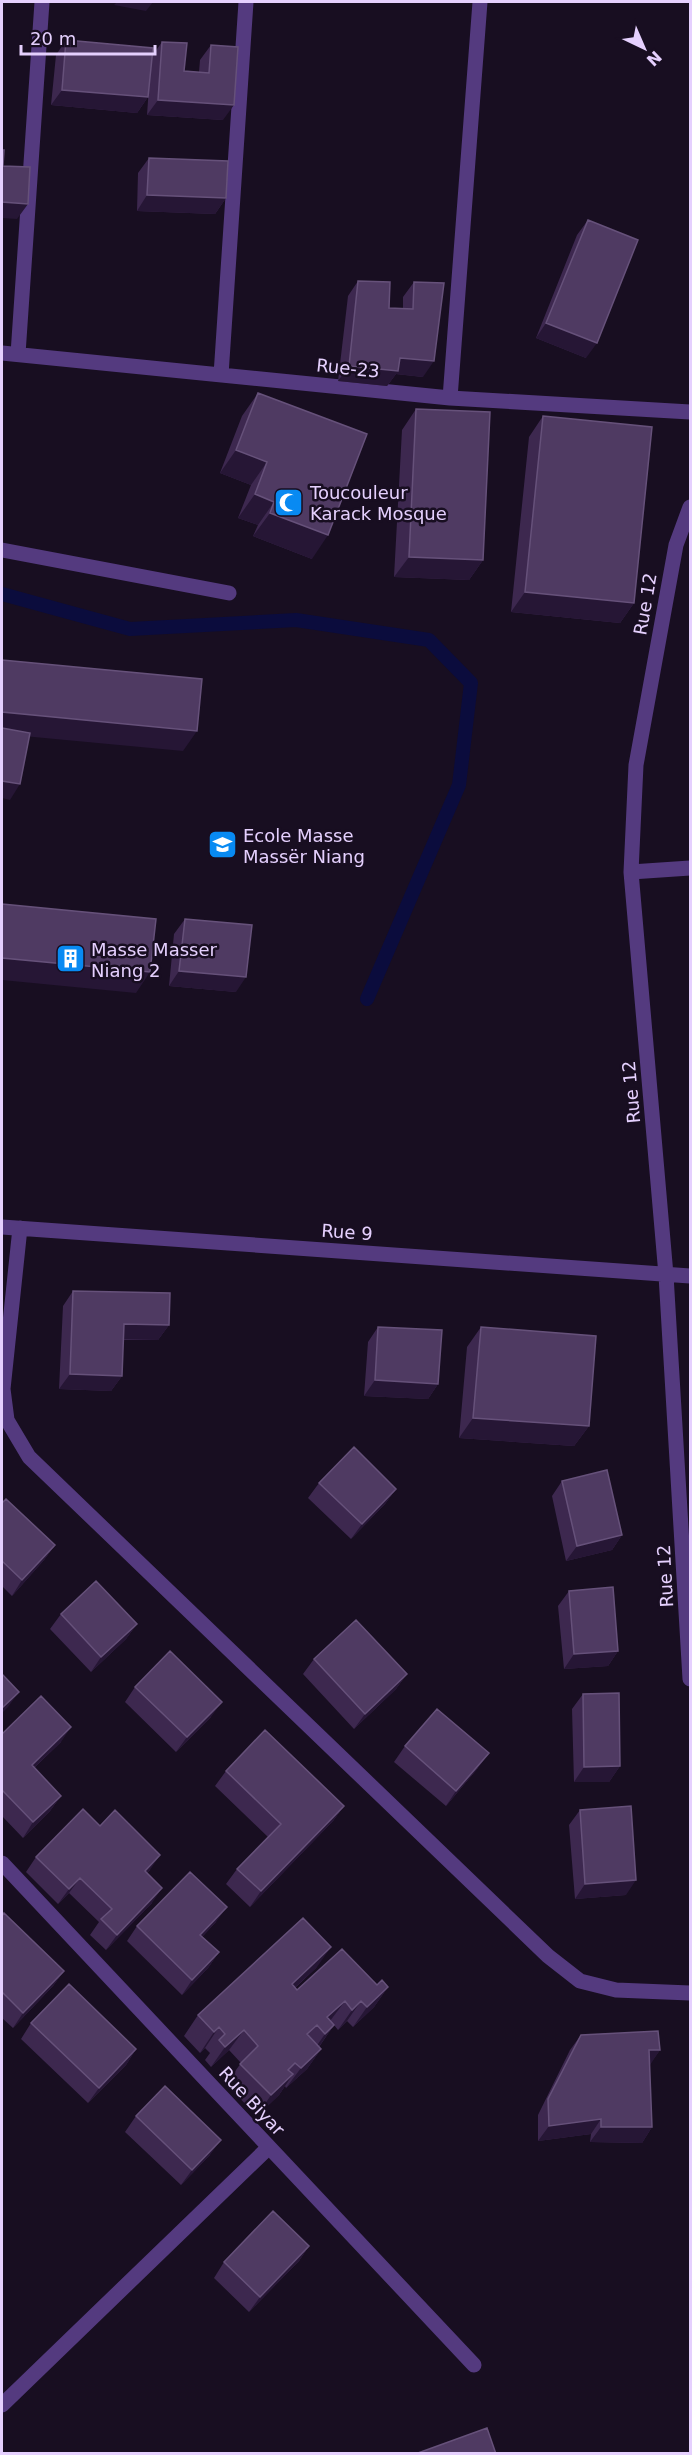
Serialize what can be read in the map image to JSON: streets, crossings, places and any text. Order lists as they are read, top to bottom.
{
  "streets": {
    "street": [
      "Rue-23",
      "Rue 12",
      "Rue 9",
      "Rue Biyar"
    ]
  },
  "crossings": [
    ["Rue 12", "Rue 9"]
  ],
  "places": {
    "mosque": ["Toucouleur Karack Mosque"],
    "school or university": ["Ecole Masse Massër Niang"],
    "building": ["Masse Masser Niang 2"]
  },
  "scale_bar": "20 m",
  "north": "bottom right"
}
